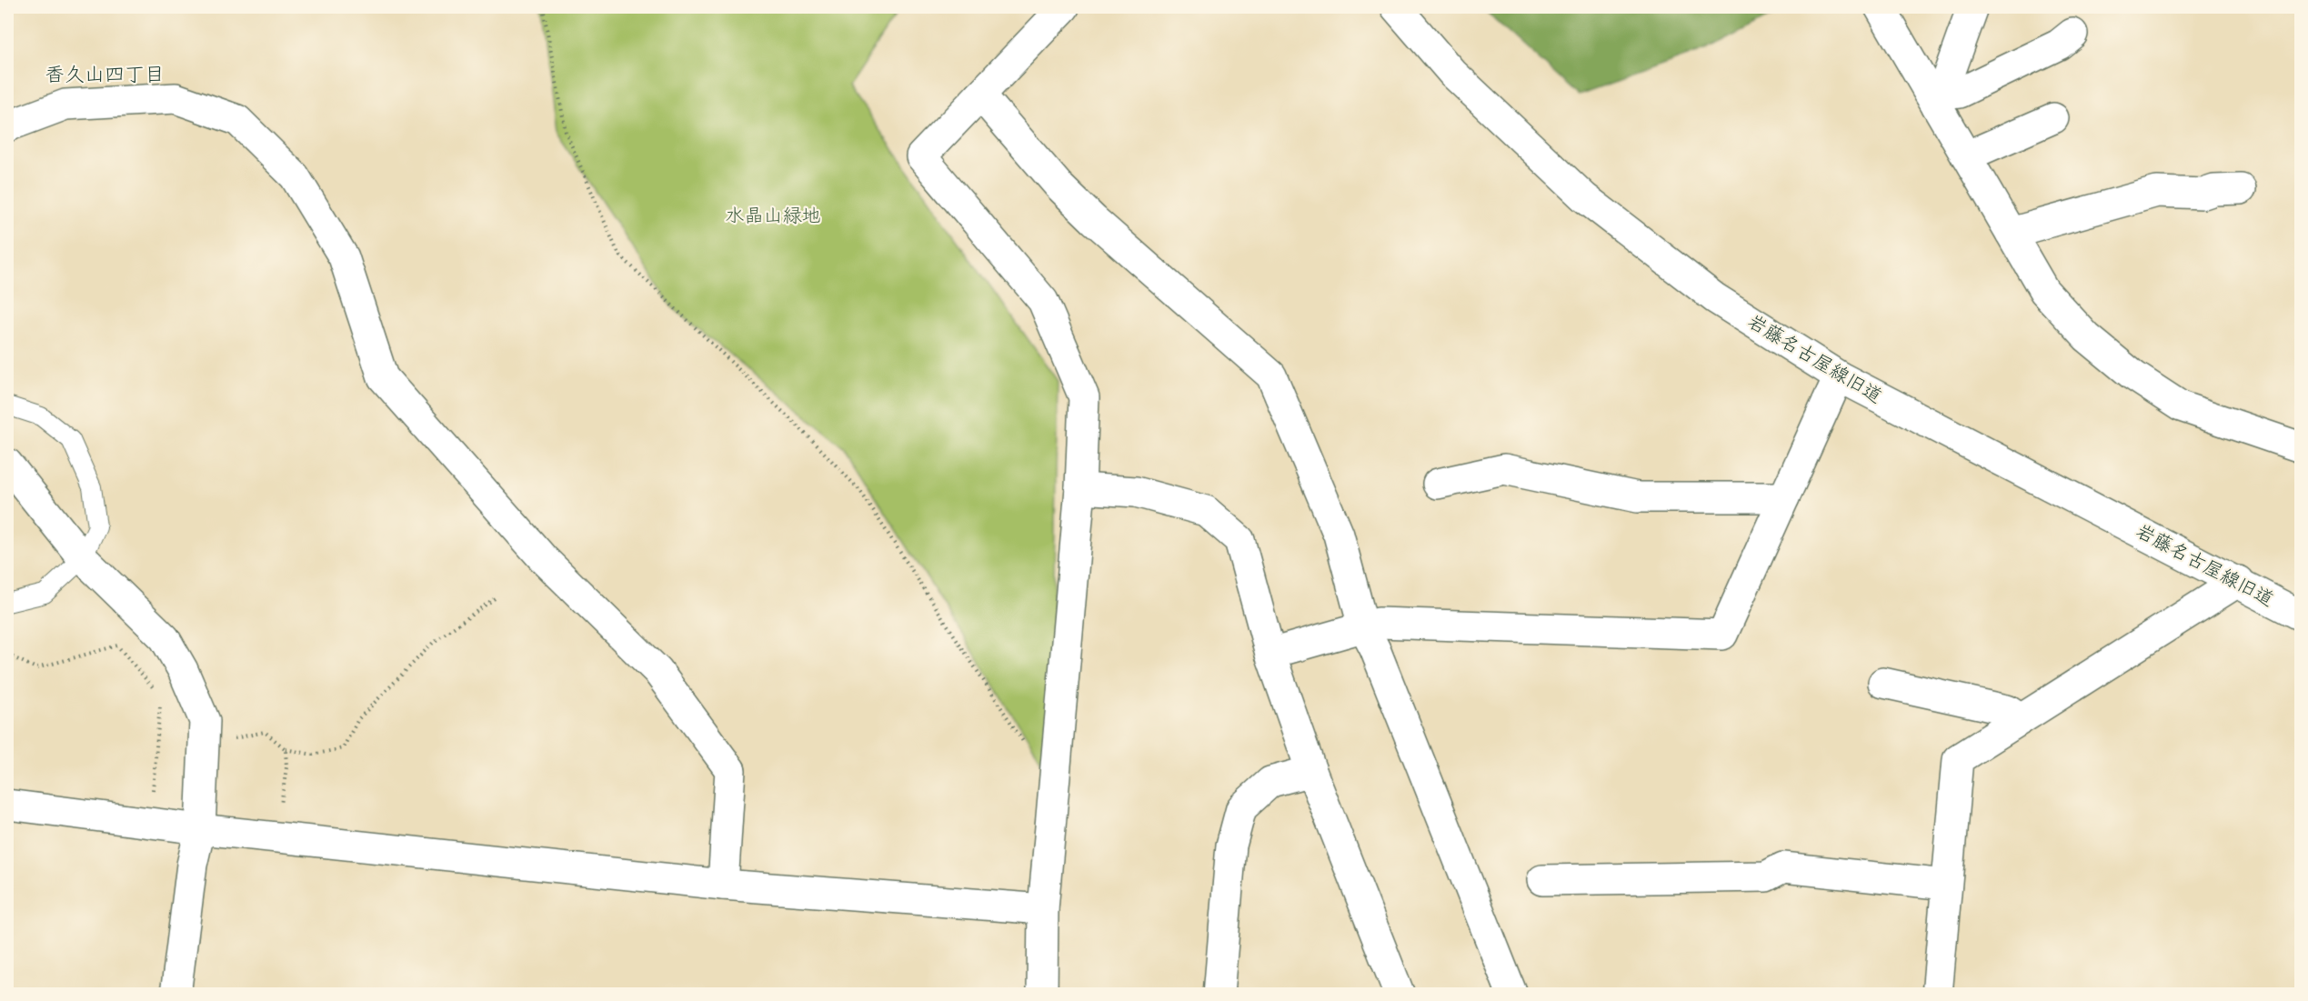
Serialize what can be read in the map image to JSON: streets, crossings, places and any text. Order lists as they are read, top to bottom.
{
  "streets": {
    "street": ["岩藤名古屋線旧道"]
  },
  "districts": ["香久山四丁目"],
  "parks": ["水晶山緑地"]
}
